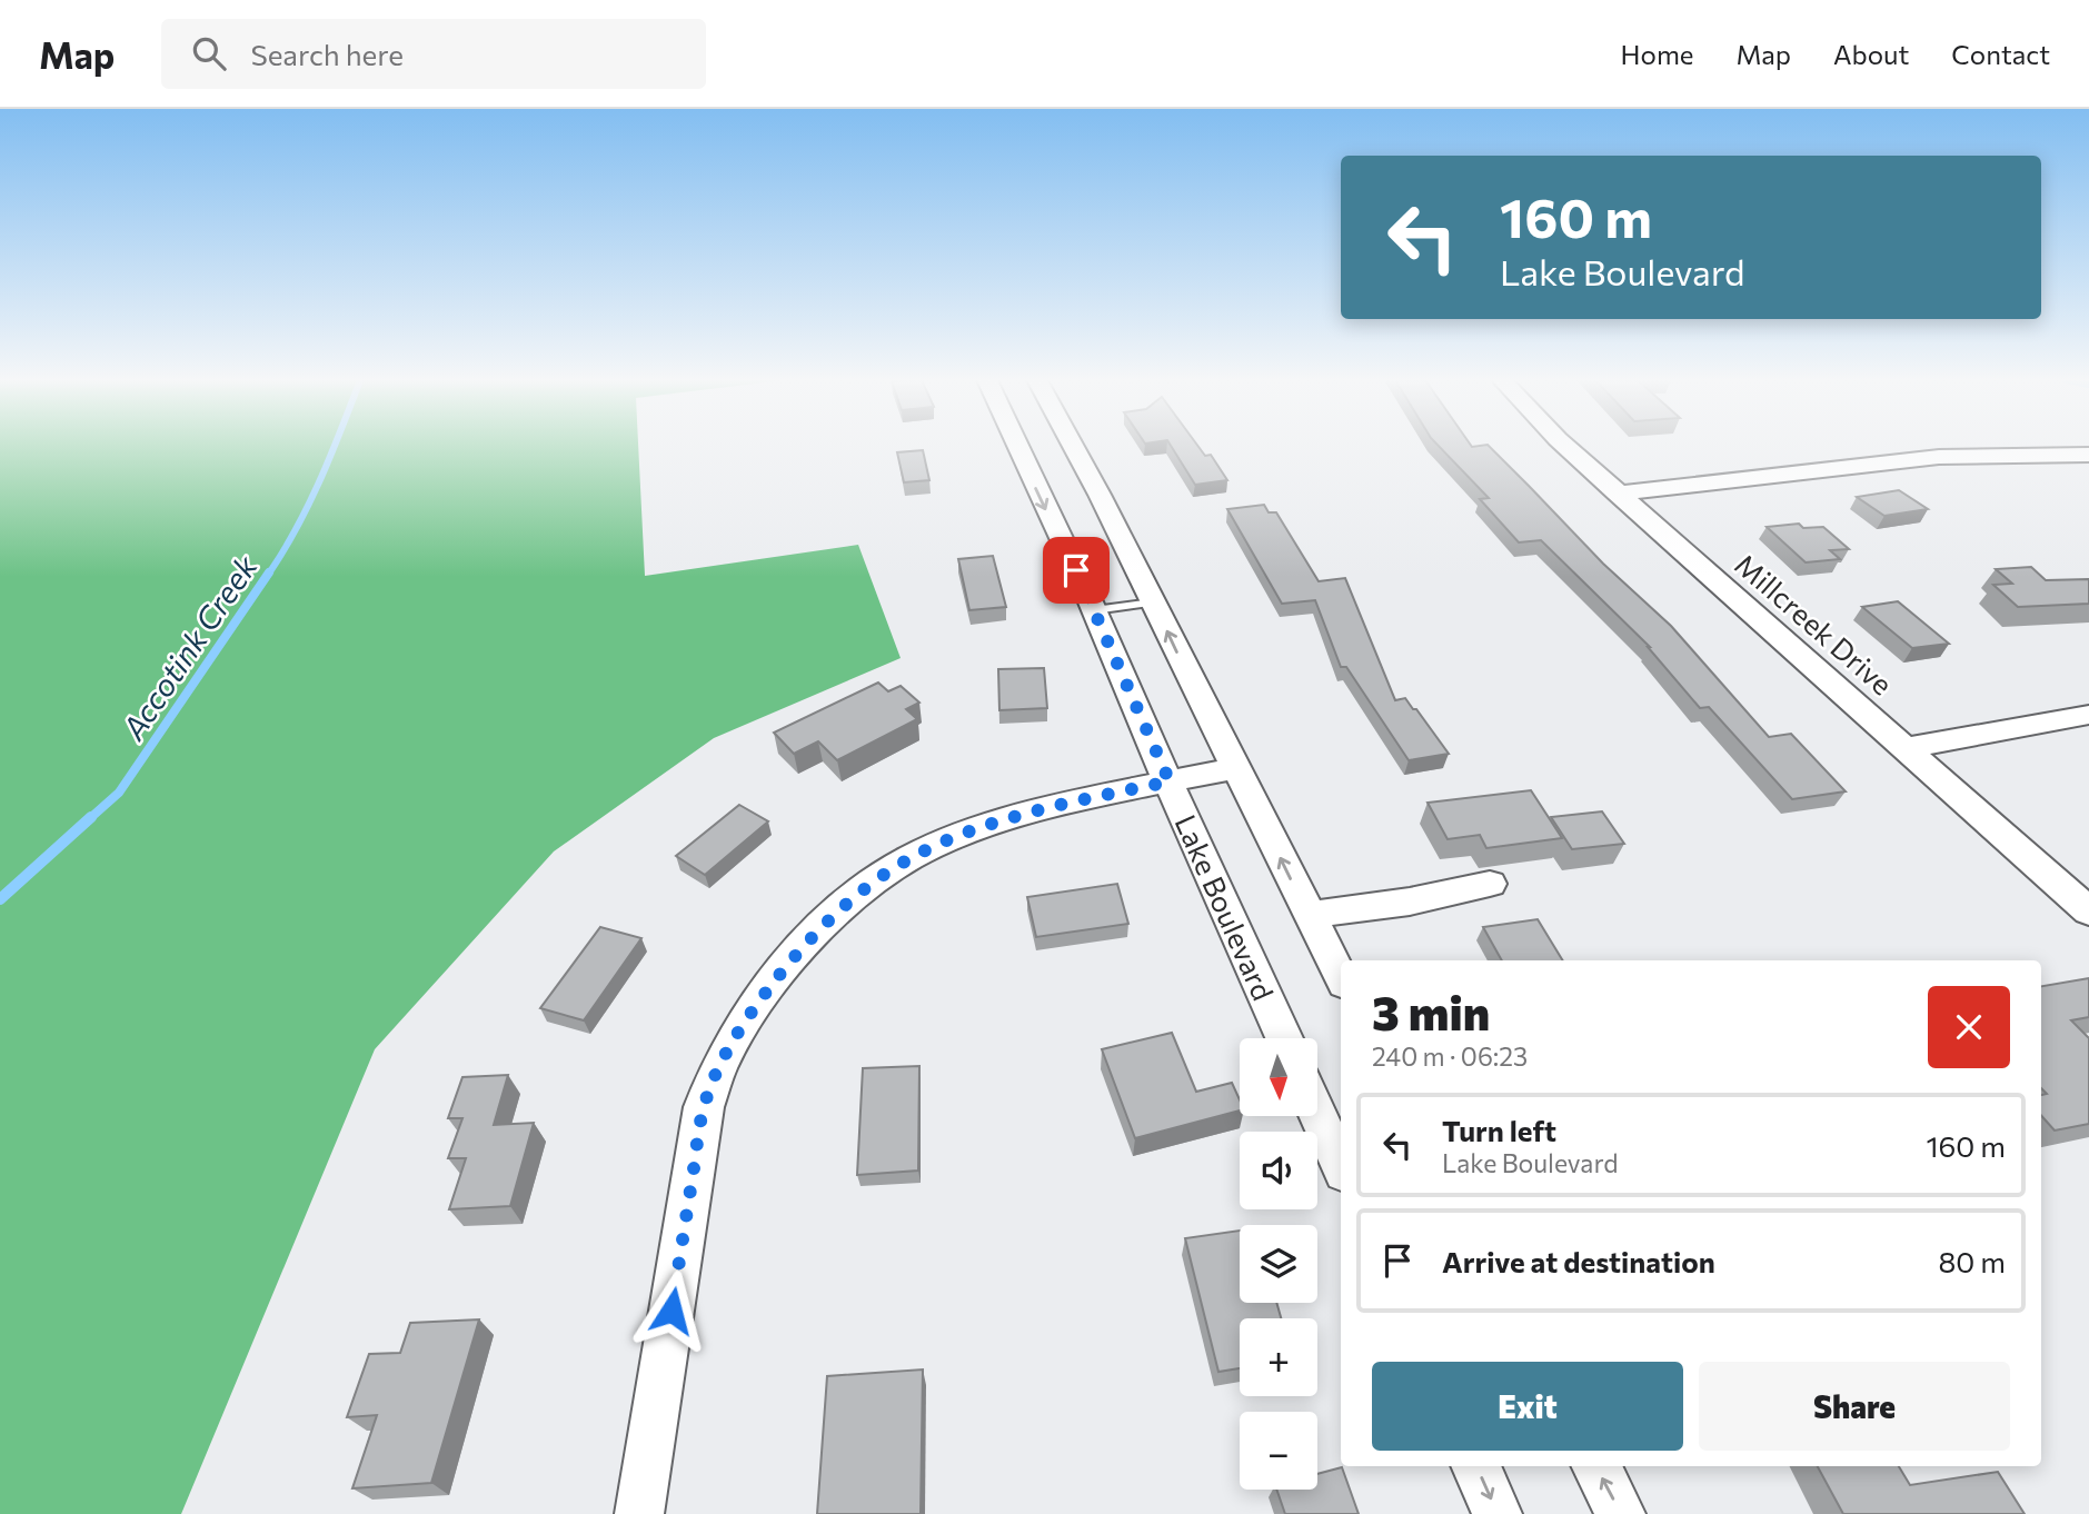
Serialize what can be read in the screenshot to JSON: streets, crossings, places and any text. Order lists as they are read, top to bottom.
{
  "streets": {
    "street": ["Millcreek Drive", "Lake Boulevard"]
  },
  "water": ["Accotink Creek"],
  "north": "bottom",
  "page": {
    "header": "Map",
    "search": "Search here",
    "nav": [
      "Home",
      "Map",
      "About",
      "Contact"
    ],
    "turn": ["160 m", "Lake Boulevard"],
    "heading": ["3 min", "240 m · 06:23"],
    "map_buttons": ["+", "−"],
    "list": [
      {
        "name": "Turn left",
        "note": "Lake Boulevard",
        "value": "160 m"
      },
      {
        "name": "Arrive at destination",
        "value": "80 m"
      }
    ],
    "buttons": ["Exit", "Share"]
  }
}
